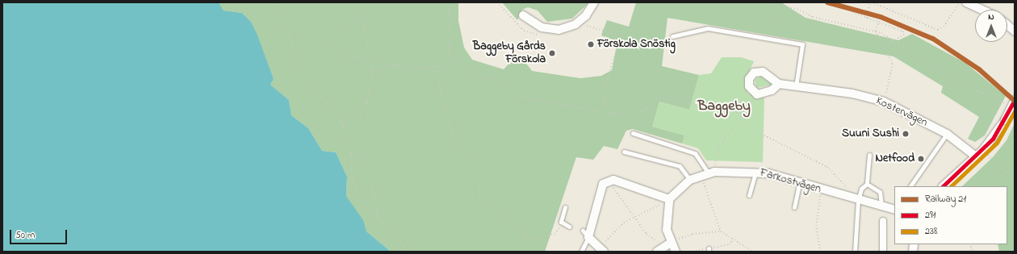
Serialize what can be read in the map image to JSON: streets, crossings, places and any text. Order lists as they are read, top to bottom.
{
  "streets": {
    "street": ["Kostervägen", "Farkostvägen"]
  },
  "districts": ["Baggeby"],
  "places": [
    "Förskola Snöstig",
    "Baggeby Gårds Förskola",
    "Suuni Sushi",
    "Netfood"
  ],
  "lines": ["rail line 21", "transit line 291", "transit line 238"],
  "legend": ["Railway 21", "291", "238"],
  "scale_bar": "50 m",
  "north": "top"
}
